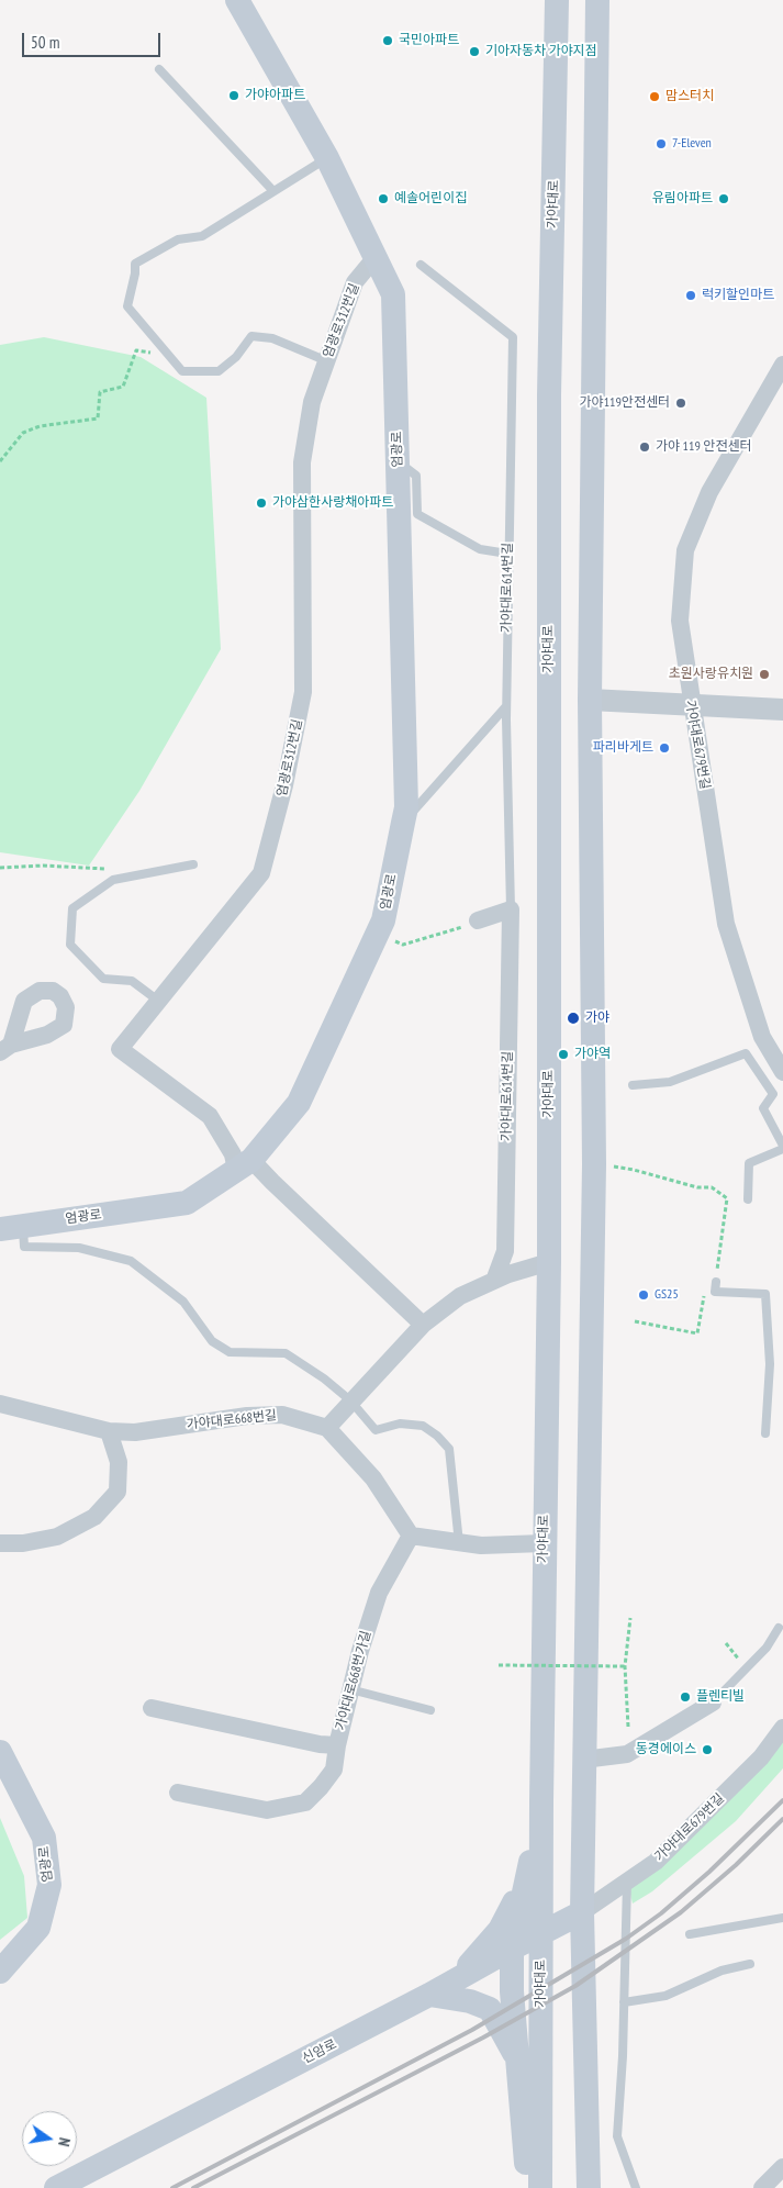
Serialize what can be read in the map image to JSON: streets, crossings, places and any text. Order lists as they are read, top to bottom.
{
  "streets": {
    "main road": ["가야대로", "엄광로", "신암로"],
    "street": [
      "엄광로312번길",
      "가야대로614번길",
      "가야대로679번길",
      "가야대로668번길",
      "가야대로668번가길"
    ]
  },
  "crossings": [
    ["가야대로", "신암로"],
    ["엄광로312번길", "엄광로"],
    ["가야대로679번길", "신암로"]
  ],
  "places": [
    "국민아파트",
    "기아자동차 가야지점",
    "가야아파트",
    "맘스터치",
    "7-Eleven",
    "예솔어린이집",
    "유림아파트",
    "럭키할인마트",
    "가야119안전센터",
    "가야 119 안전센터",
    "가야삼한사랑채아파트",
    "초원사랑유치원",
    "파리바게트",
    "가야",
    "가야역",
    "GS25",
    "플렌티빌",
    "동경에이스"
  ],
  "scale_bar": "50 m",
  "north": "right"
}
